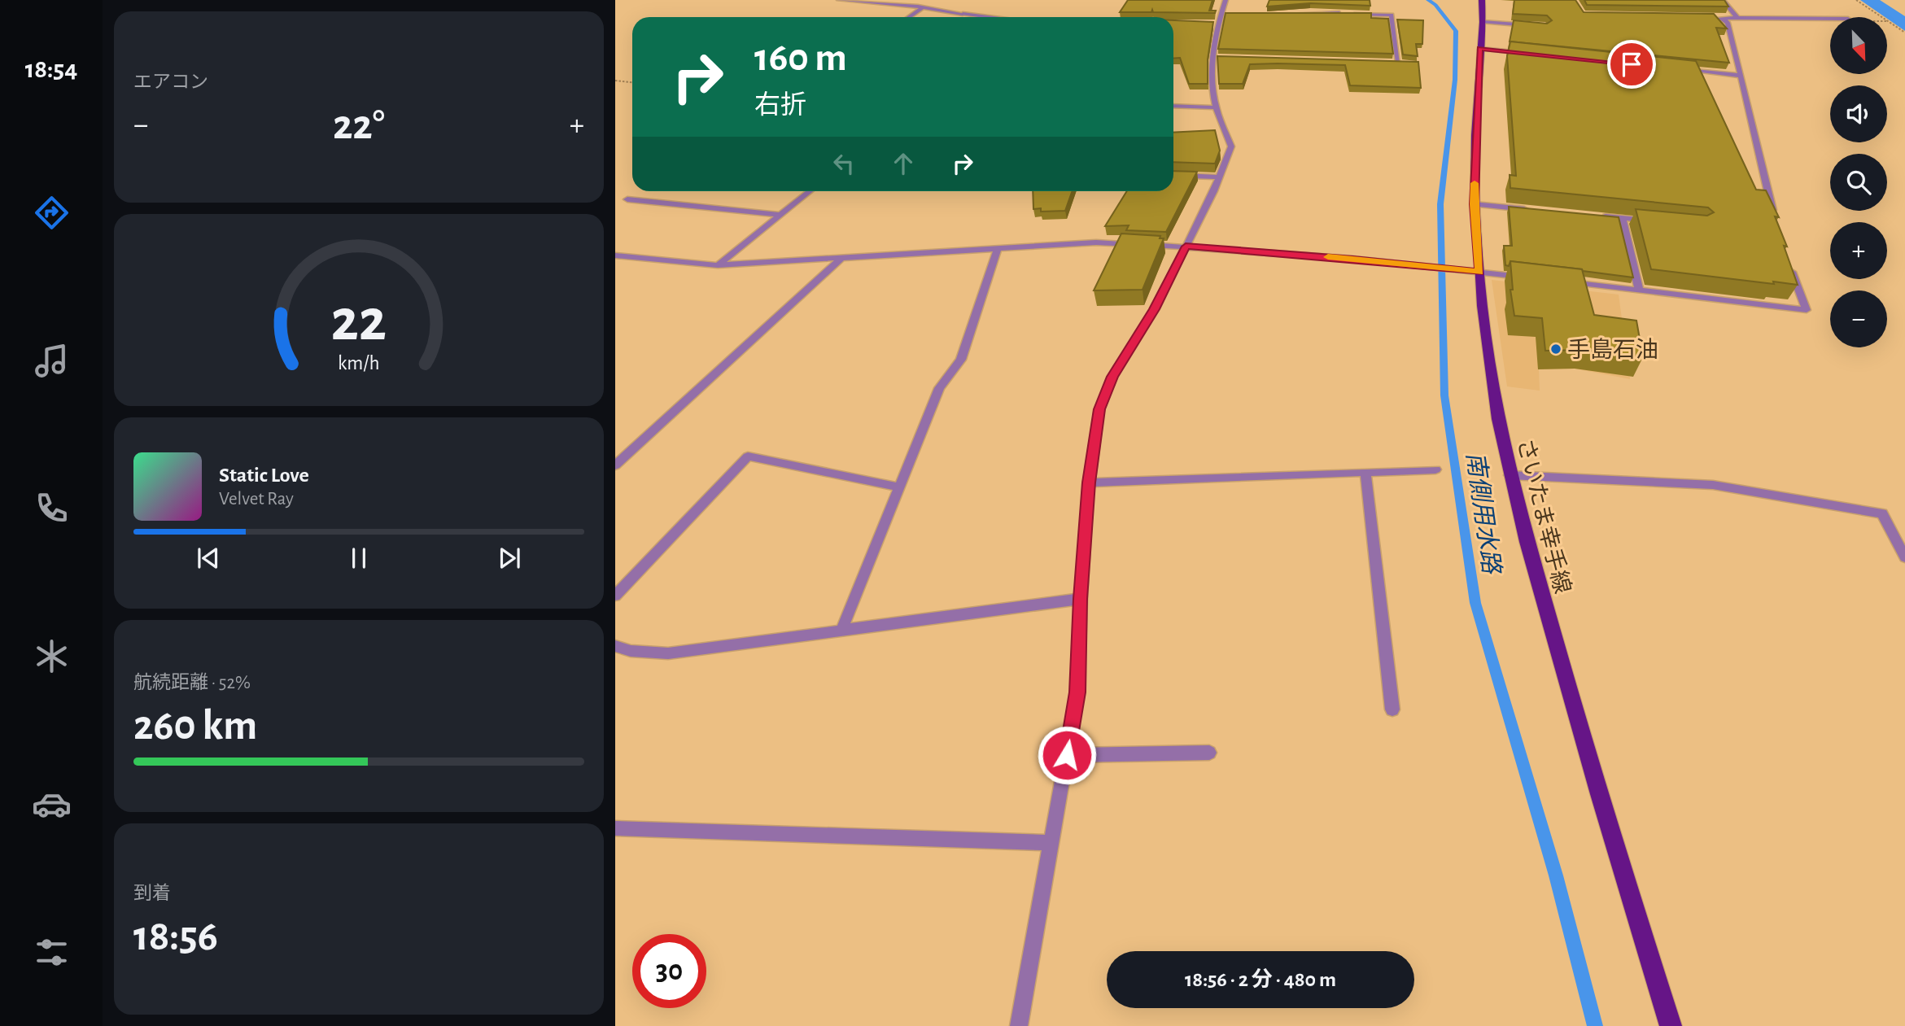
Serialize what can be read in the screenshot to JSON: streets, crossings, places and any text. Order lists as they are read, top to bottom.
{
  "streets": {
    "main road": ["さいたま幸手線"]
  },
  "water": ["南側用水路"],
  "places": ["手島石油"],
  "north": "bottom right",
  "page": {
    "tabs": "18:54",
    "tile": [
      "エアコン",
      ["航続距離 · 52%", "260 km"],
      ["到着", "18:56"]
    ],
    "map_buttons": ["+", "−"],
    "turn": ["160 m", "右折"],
    "heat": ["−", "22°", "+"],
    "song": ["Static Love", "Velvet Ray"],
    "limit": "30",
    "trip": "18:56 · 2 分 · 480 m",
    "gauge": ["22", "km/h"]
  }
}
